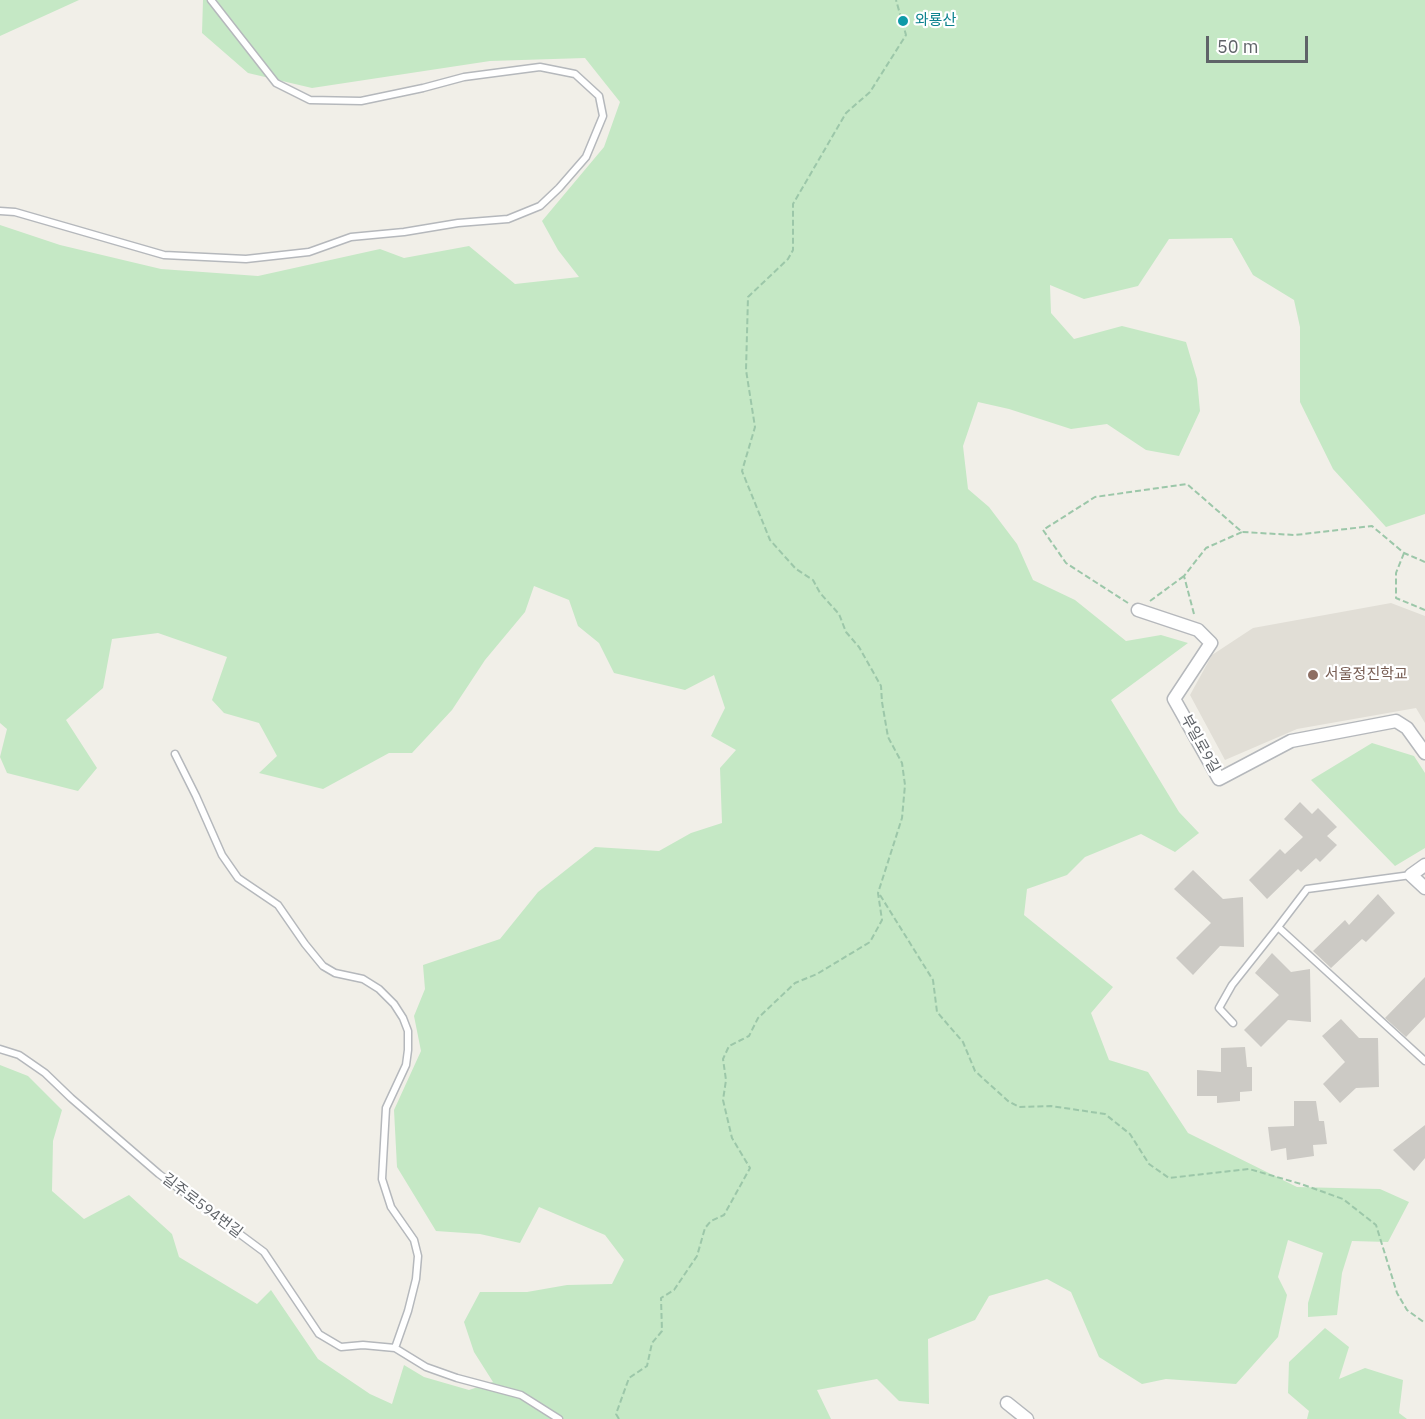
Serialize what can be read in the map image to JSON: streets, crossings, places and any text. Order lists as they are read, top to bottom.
{
  "streets": {
    "street": ["부일로9길"],
    "lane": ["길주로594번길"]
  },
  "places": ["와룡산", "서울정진학교"],
  "scale_bar": "50 m"
}
